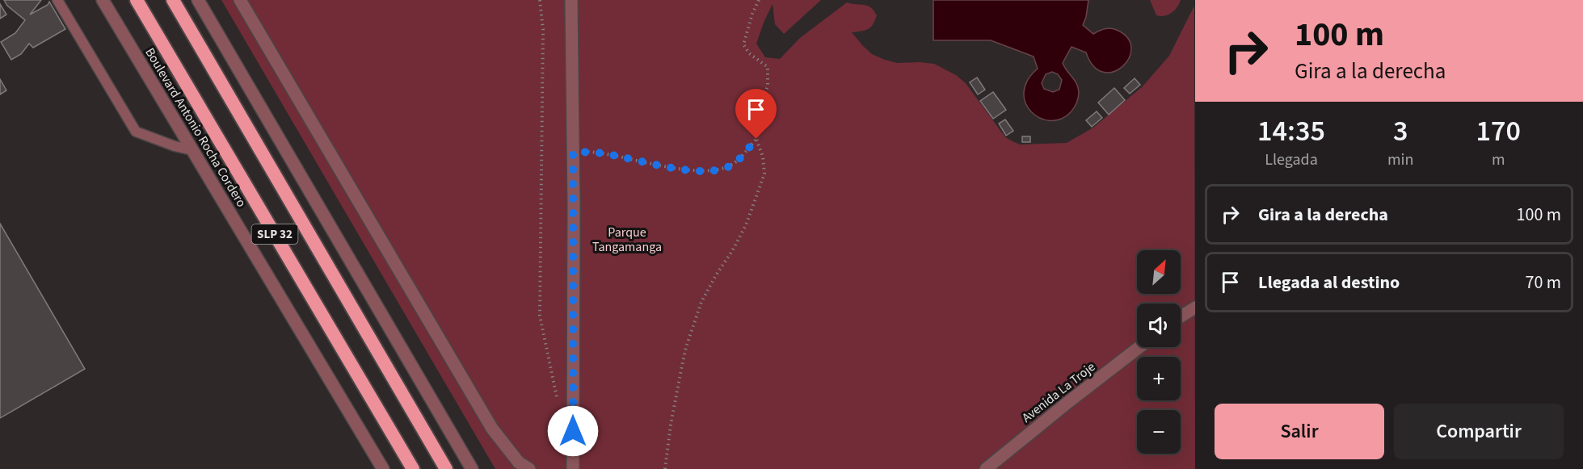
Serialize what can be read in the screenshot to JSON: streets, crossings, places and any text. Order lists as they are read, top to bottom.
{
  "streets": {
    "highway": ["SLP 32"],
    "street": ["Boulevard Antonio Rocha Cordero", "Avenida La Troje"]
  },
  "parks": ["Parque Tangamanga"],
  "north": "top right",
  "page": {
    "turn": ["100 m", "Gira a la derecha"],
    "eta": [
      "14:35",
      "Llegada",
      "3",
      "min",
      "170",
      "m"
    ],
    "list": [
      {
        "name": "Gira a la derecha",
        "value": "100 m"
      },
      {
        "name": "Llegada al destino",
        "value": "70 m"
      }
    ],
    "map_buttons": ["+", "−"],
    "buttons": ["Salir", "Compartir"]
  }
}
